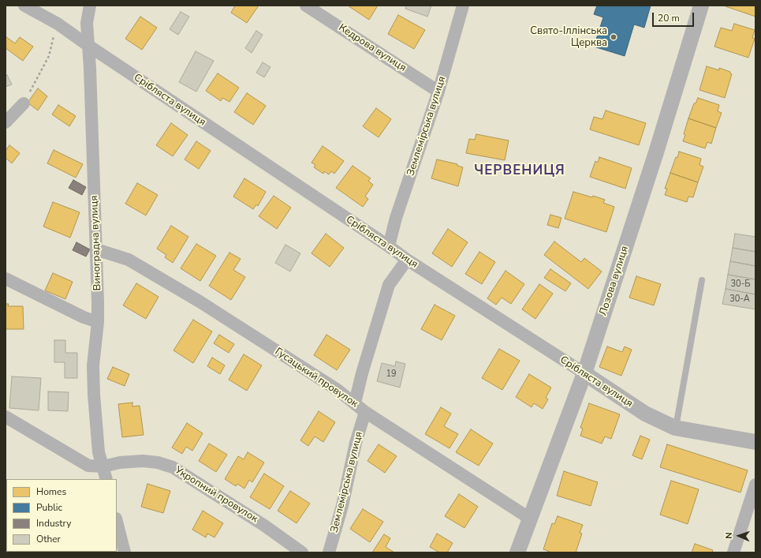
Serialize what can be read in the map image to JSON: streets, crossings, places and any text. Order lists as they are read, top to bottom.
{
  "streets": {
    "street": [
      "Кедрова вулиця",
      "Срібляста вулиця",
      "Землемірська вулиця",
      "Виноградна вулиця",
      "Лозова вулиця",
      "Гусацький провулок",
      "Укропний провулок"
    ]
  },
  "crossings": [
    ["Кедрова вулиця", "Землемірська вулиця"],
    ["Срібляста вулиця", "Землемірська вулиця"],
    ["Срібляста вулиця", "Виноградна вулиця"],
    ["Срібляста вулиця", "Лозова вулиця"],
    ["Землемірська вулиця", "Гусацький провулок"],
    ["Виноградна вулиця", "Гусацький провулок"],
    ["Виноградна вулиця", "Укропний провулок"],
    ["Лозова вулиця", "Гусацький провулок"]
  ],
  "districts": ["ЧЕРВЕНИЦЯ"],
  "places": ["Свято-Іллінська Церква"],
  "house_numbers": ["30-Б", "30-А", "19"],
  "legend": [
    "Homes",
    "Public",
    "Industry",
    "Other"
  ],
  "scale_bar": "20 m",
  "north": "left"
}
